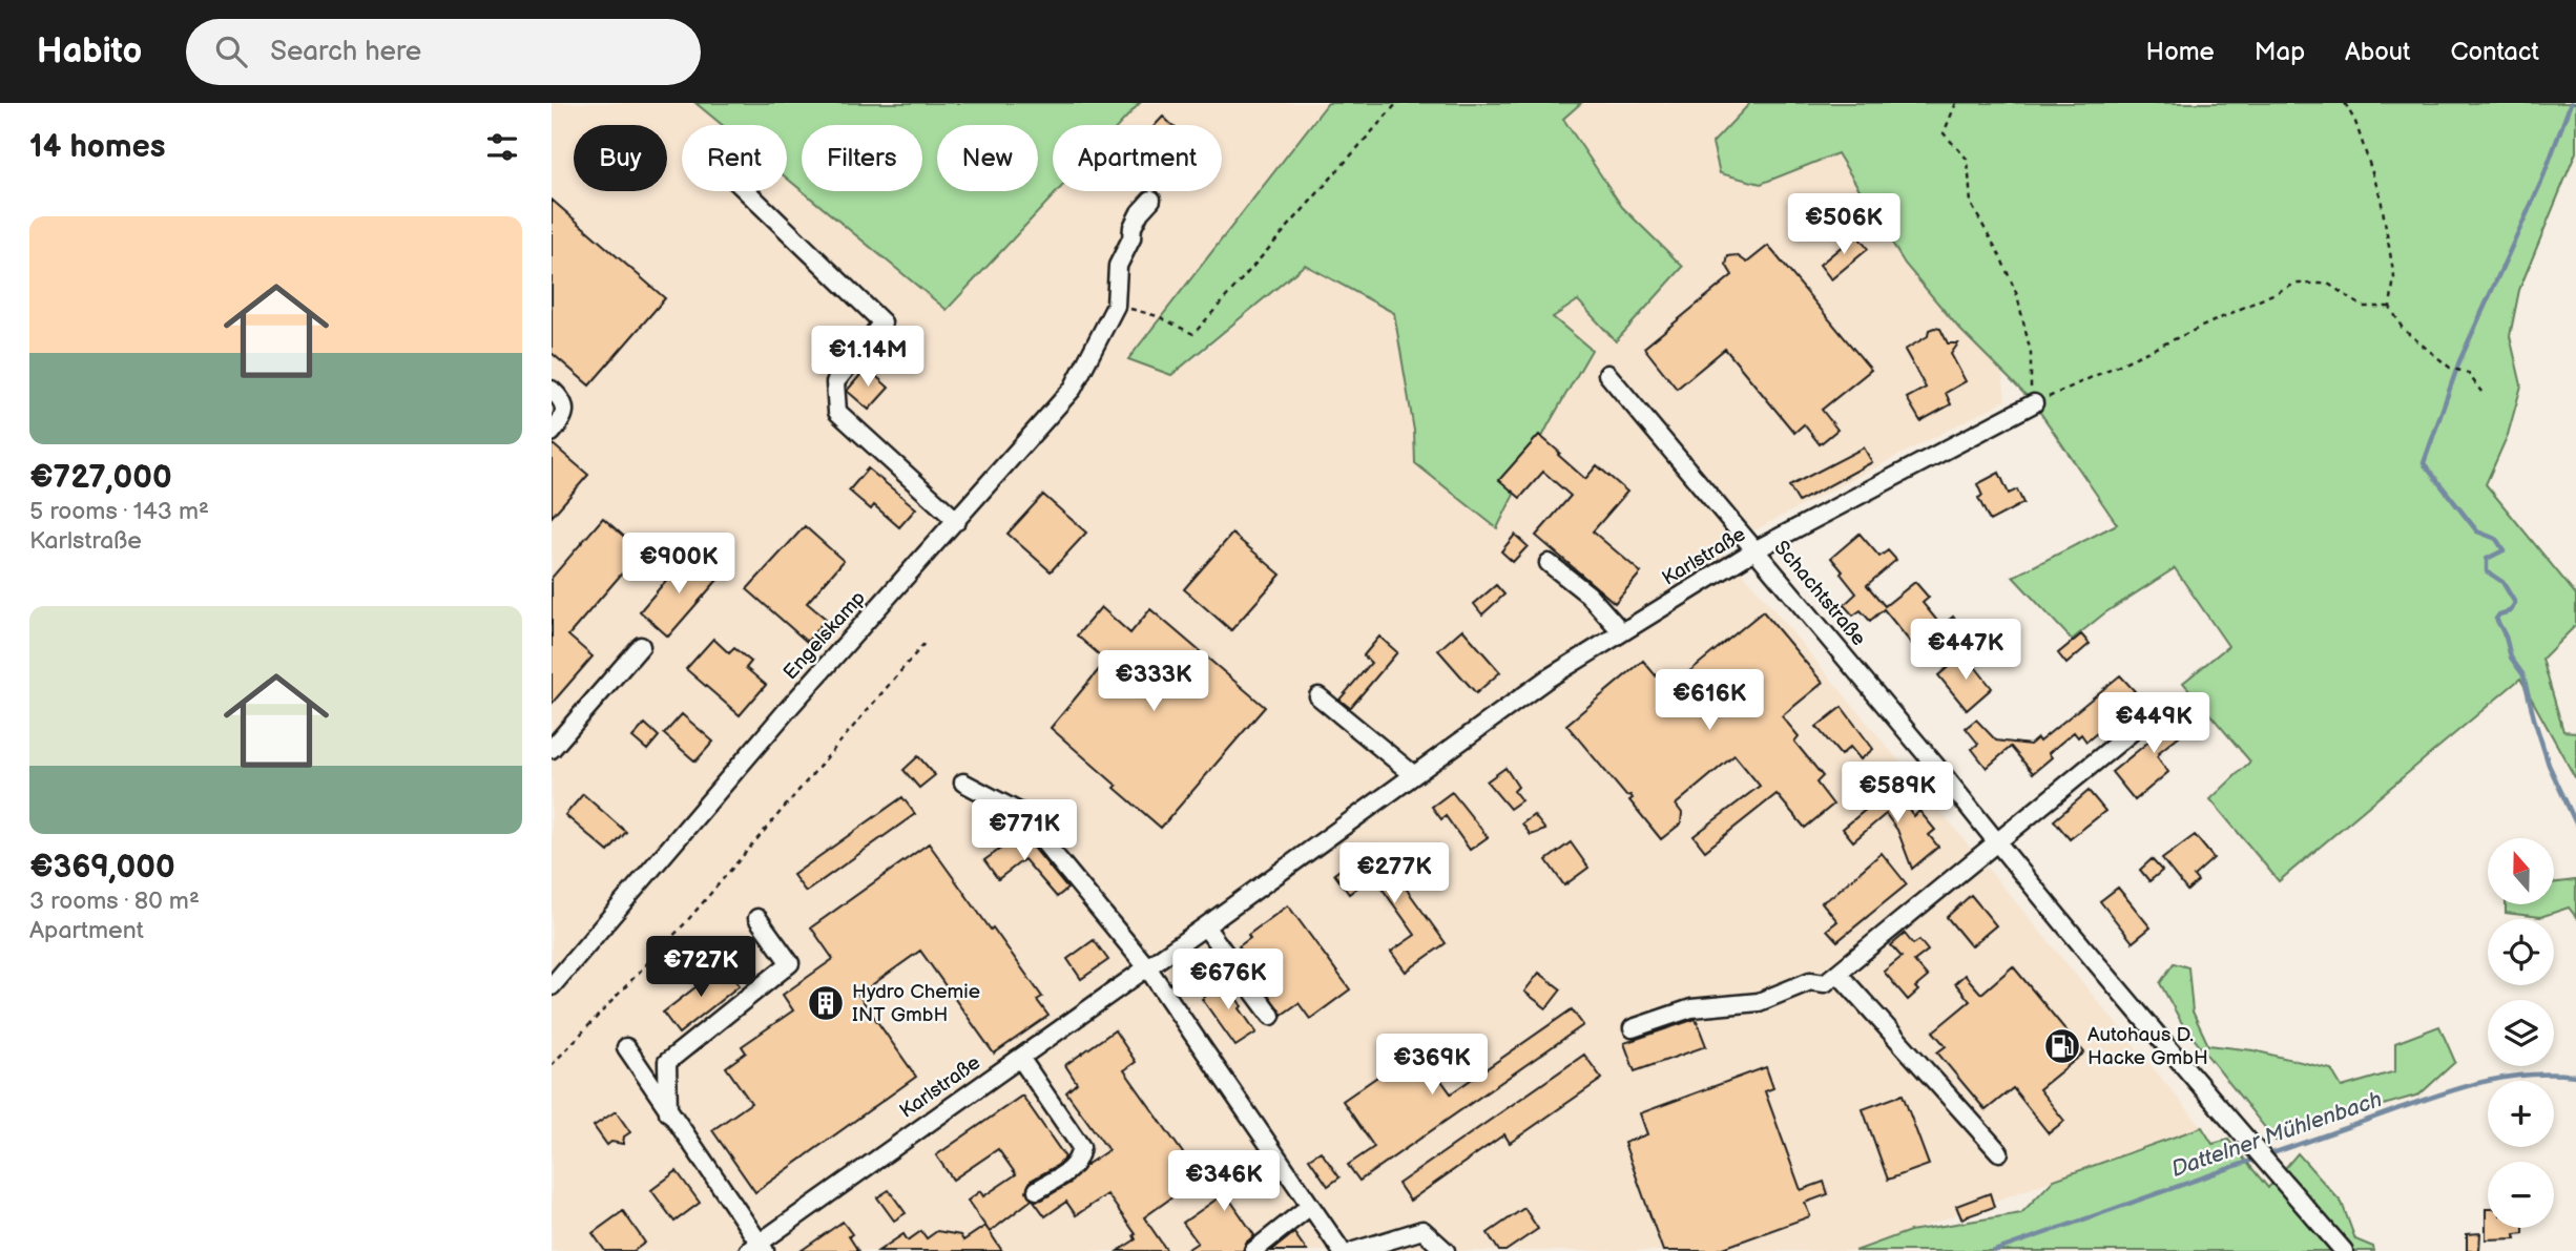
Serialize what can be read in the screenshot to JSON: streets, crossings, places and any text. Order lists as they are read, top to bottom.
{
  "streets": {
    "street": ["Karlstraße", "Schachtstraße", "Engelskamp"]
  },
  "crossings": [
    ["Karlstraße", "Schachtstraße"]
  ],
  "water": ["Dattelner Mühlenbach"],
  "places": {
    "building": ["Hydro Chemie INT GmbH"],
    "fuel station": ["Autohaus D. Hacke GmbH"]
  },
  "north": "top",
  "page": {
    "header": "Habito",
    "search": "Search here",
    "nav": [
      "Home",
      "Map",
      "About",
      "Contact"
    ],
    "heading": "14 homes",
    "chip": [
      "Buy",
      "Rent",
      "Filters",
      "New",
      "Apartment"
    ],
    "list": [
      {
        "name": "€727,000",
        "note": "5 rooms · 143 m² · Karlstraße"
      },
      {
        "name": "€369,000",
        "note": "3 rooms · 80 m² · Apartment"
      }
    ],
    "price": [
      "€506K",
      "€1.14M",
      "€900K",
      "€447K",
      "€333K",
      "€616K",
      "€449K",
      "€589K",
      "€771K",
      "€277K",
      "€727K",
      "€676K",
      "€369K",
      "€346K"
    ],
    "map_buttons": ["+", "−"]
  }
}
